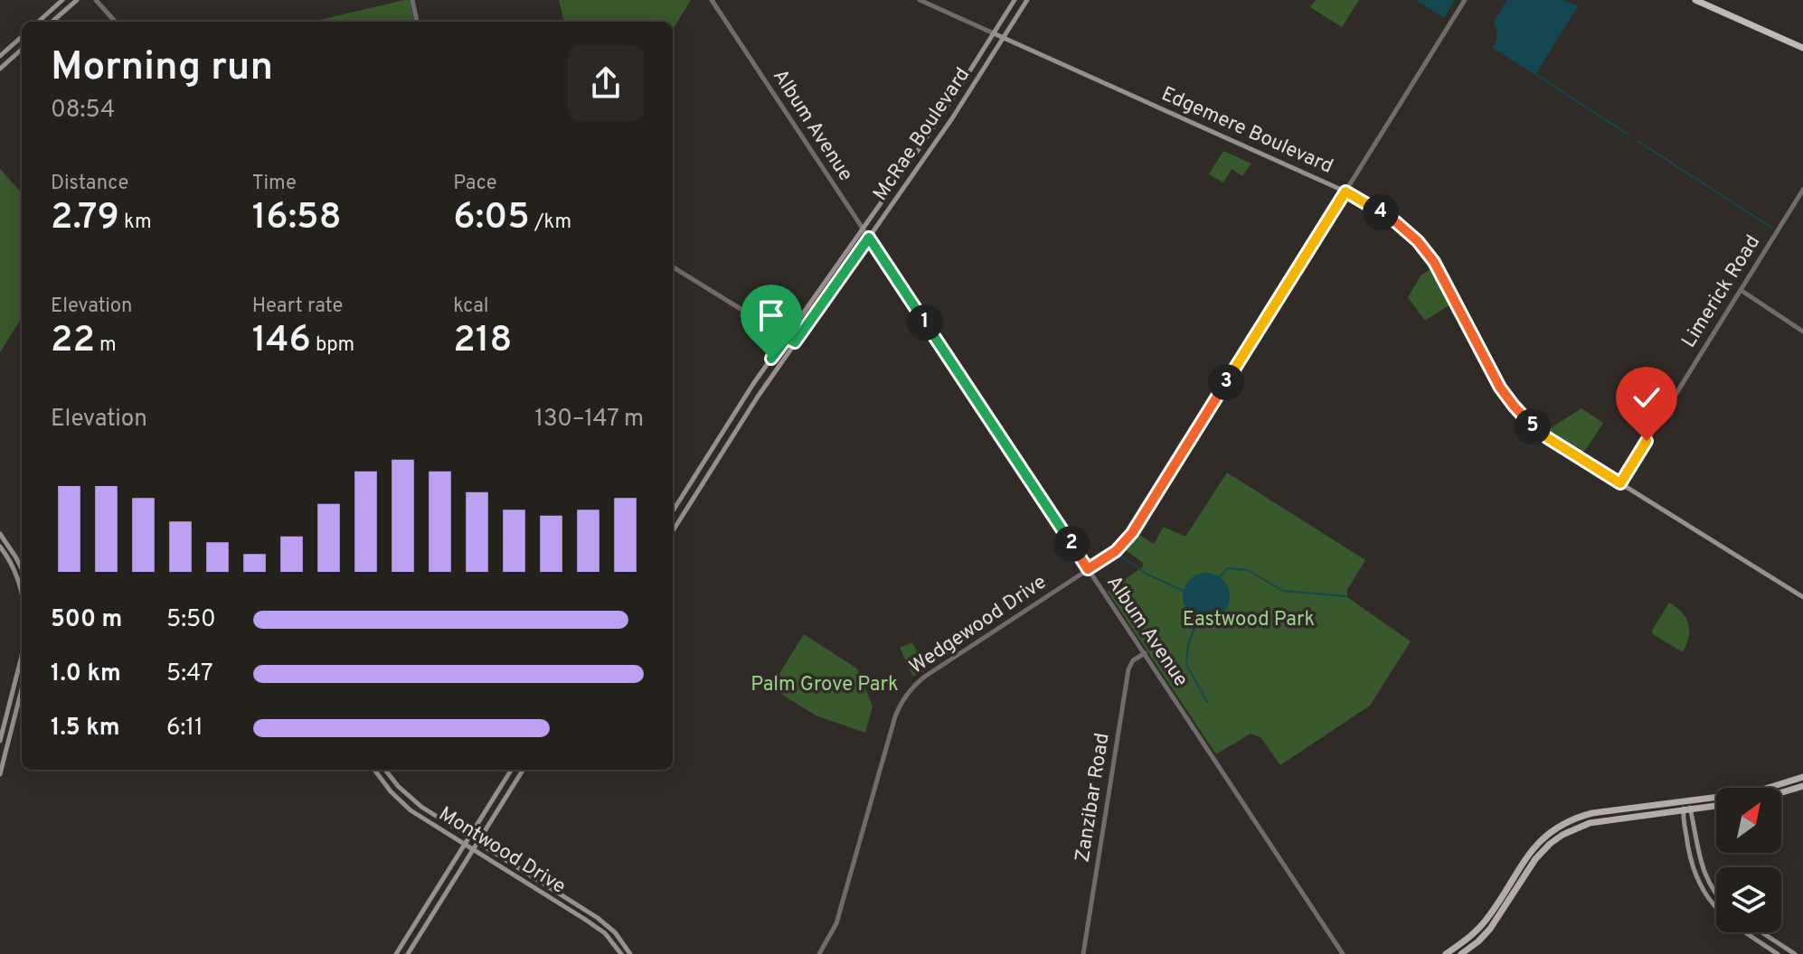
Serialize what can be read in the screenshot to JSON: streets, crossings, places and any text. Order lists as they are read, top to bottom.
{
  "streets": {
    "main road": ["Edgemere Boulevard", "McRae Boulevard", "Montwood Drive"],
    "street": [
      "Album Avenue",
      "Limerick Road",
      "Wedgewood Drive",
      "Zanzibar Road"
    ]
  },
  "crossings": [
    ["Album Avenue", "McRae Boulevard"],
    ["Album Avenue", "Wedgewood Drive"],
    ["Album Avenue", "Zanzibar Road"],
    ["Edgemere Boulevard", "McRae Boulevard"],
    ["Edgemere Boulevard", "Limerick Road"],
    ["Edgemere Boulevard", "Wedgewood Drive"]
  ],
  "parks": ["Eastwood Park", "Palm Grove Park"],
  "north": "top right",
  "page": {
    "heading": ["Morning run", "08:54"],
    "stats": [
      ["Distance", "2.79 km"],
      ["Time", "16:58"],
      ["Pace", "6:05 /km"],
      ["Elevation", "22 m"],
      ["Heart rate", "146 bpm"],
      ["kcal", "218"]
    ],
    "pins": [
      "4",
      "1",
      "3",
      "5",
      "2"
    ],
    "chart": ["Elevation", "130–147 m"],
    "list": [
      {
        "name": "500 m",
        "note": "5:50"
      },
      {
        "name": "1.0 km",
        "note": "5:47"
      },
      {
        "name": "1.5 km",
        "note": "6:11"
      }
    ]
  }
}
